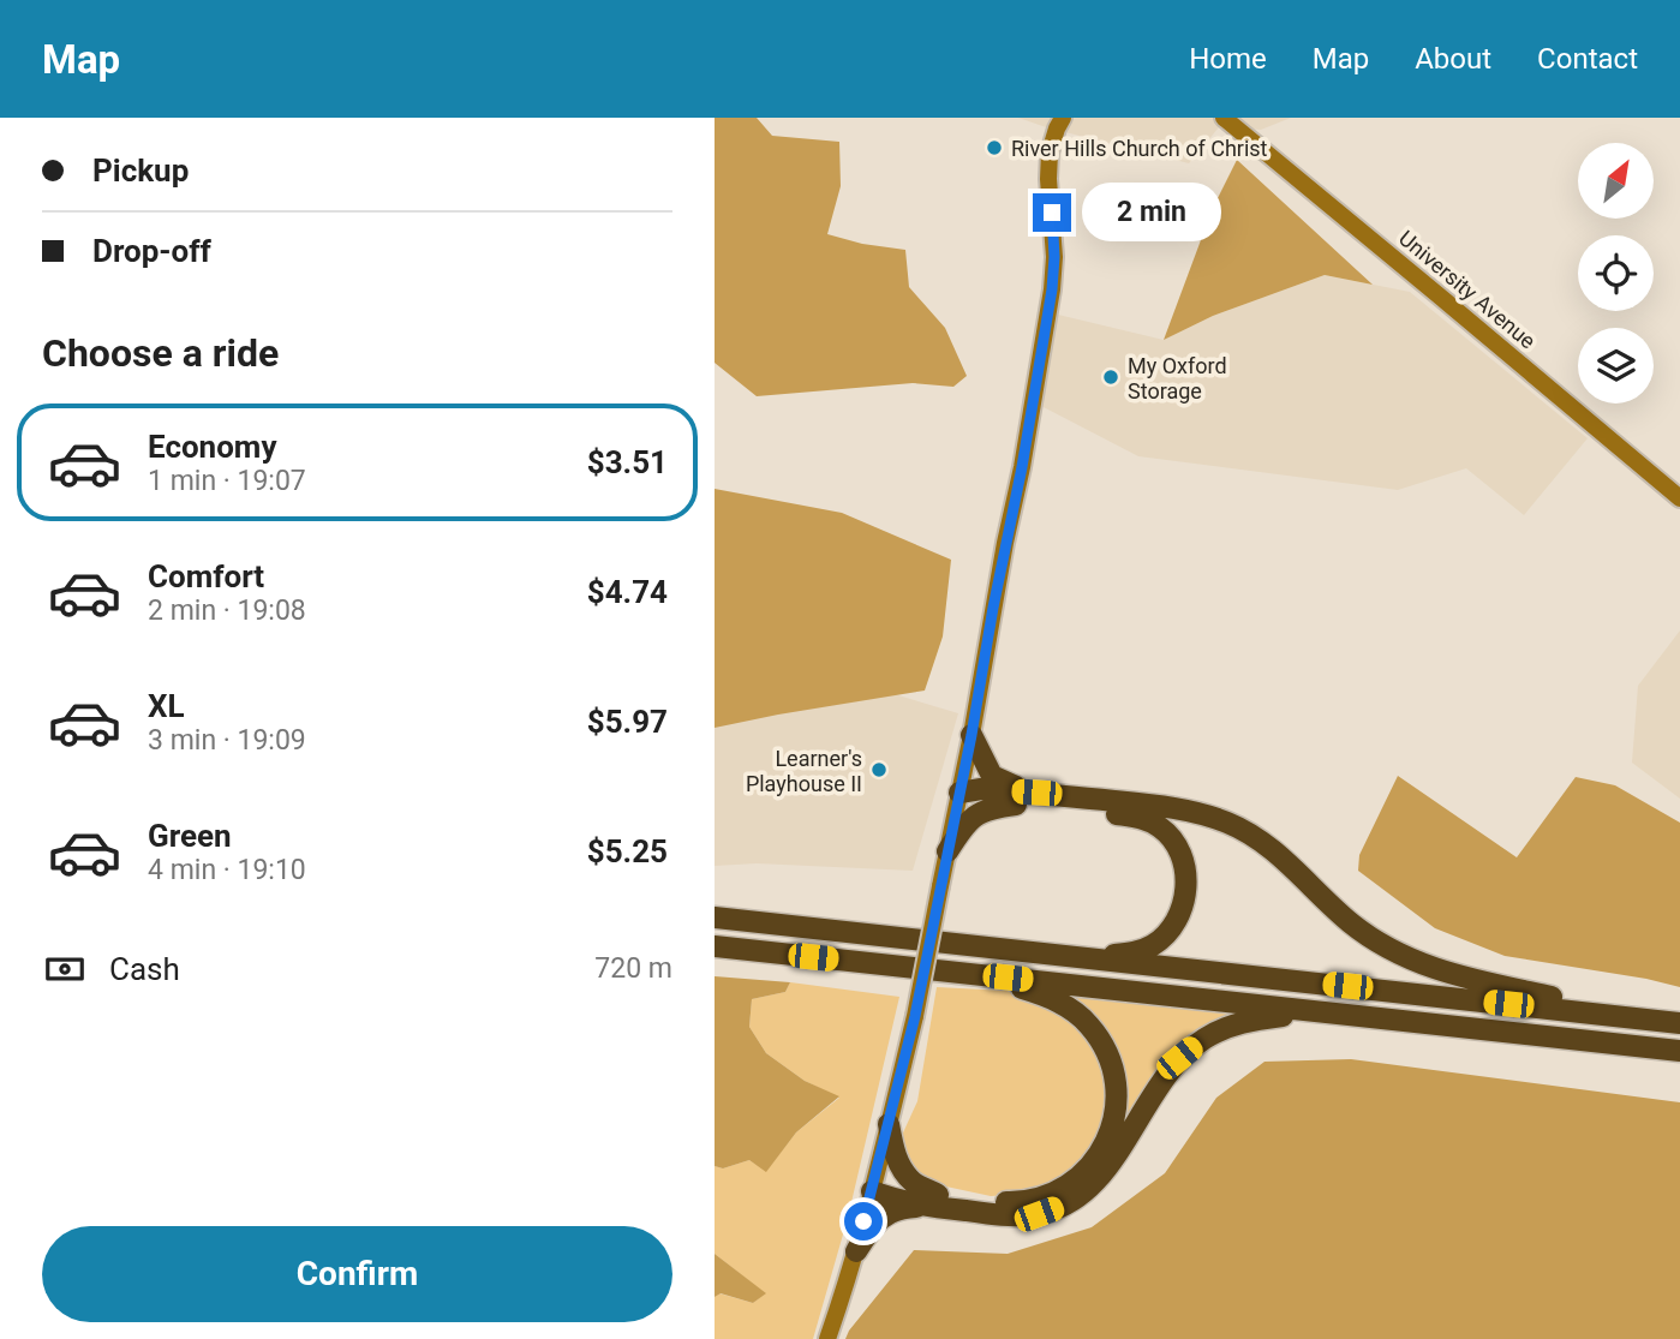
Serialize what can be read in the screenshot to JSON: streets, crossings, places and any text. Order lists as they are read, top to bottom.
{
  "streets": {
    "main road": ["University Avenue"]
  },
  "places": ["River Hills Church of Christ", "My Oxford Storage", "Learner's Playhouse II"],
  "north": "top right",
  "page": {
    "header": "Map",
    "nav": [
      "Home",
      "Map",
      "About",
      "Contact"
    ],
    "banner": ["Pickup", "Drop-off"],
    "bubble": "2 min",
    "heading": "Choose a ride",
    "list": [
      {
        "name": "Economy",
        "note": "1 min · 19:07",
        "value": "$3.51"
      },
      {
        "name": "Comfort",
        "note": "2 min · 19:08",
        "value": "$4.74"
      },
      {
        "name": "XL",
        "note": "3 min · 19:09",
        "value": "$5.97"
      },
      {
        "name": "Green",
        "note": "4 min · 19:10",
        "value": "$5.25"
      }
    ],
    "pay": ["Cash", "720 m"],
    "buttons": "Confirm"
  }
}
